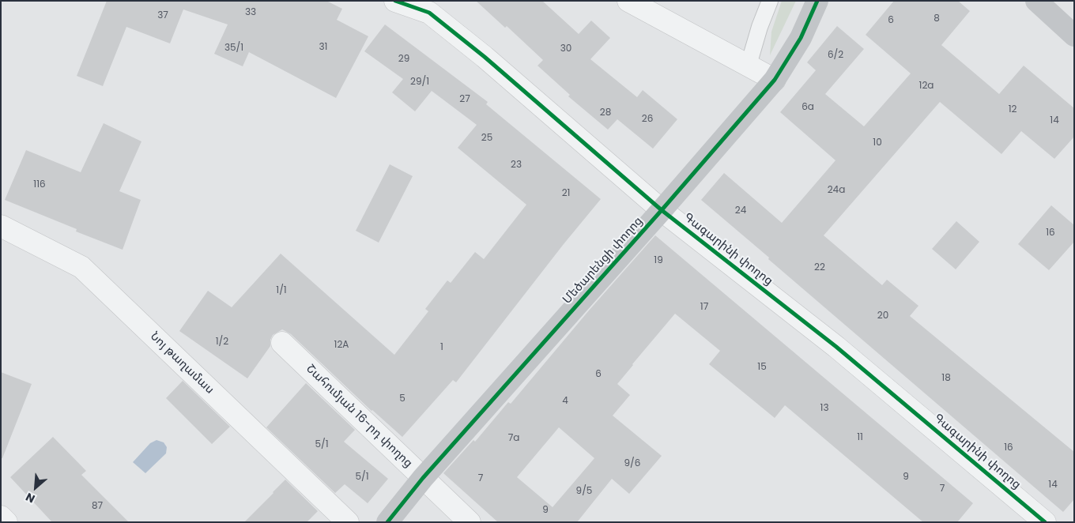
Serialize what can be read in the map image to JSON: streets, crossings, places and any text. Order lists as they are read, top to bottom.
{
  "streets": {
    "street": [
      "Գագարինի փողոց",
      "Մեծարենցի փողոց",
      "Նոյ թաղամաս",
      "Շահումյան 16-րդ փողոց"
    ]
  },
  "crossings": [
    ["Գագարինի փողոց", "Մեծարենցի փողոց"],
    ["Մեծարենցի փողոց", "Շահումյան 16-րդ փողոց"]
  ],
  "house_numbers": [
    "33",
    "37",
    "8",
    "6",
    "31",
    "35/1",
    "30",
    "6/2",
    "29",
    "29/1",
    "12a",
    "27",
    "6a",
    "12",
    "28",
    "26",
    "14",
    "25",
    "10",
    "23",
    "116",
    "24a",
    "21",
    "24",
    "16",
    "19",
    "22",
    "1/1",
    "17",
    "20",
    "1/2",
    "12A",
    "1",
    "15",
    "6",
    "18",
    "5",
    "4",
    "13",
    "11",
    "7a",
    "5/1",
    "16",
    "9/6",
    "5/1",
    "9",
    "7",
    "14",
    "7",
    "9/5",
    "87",
    "9"
  ],
  "north": "bottom left"
}
